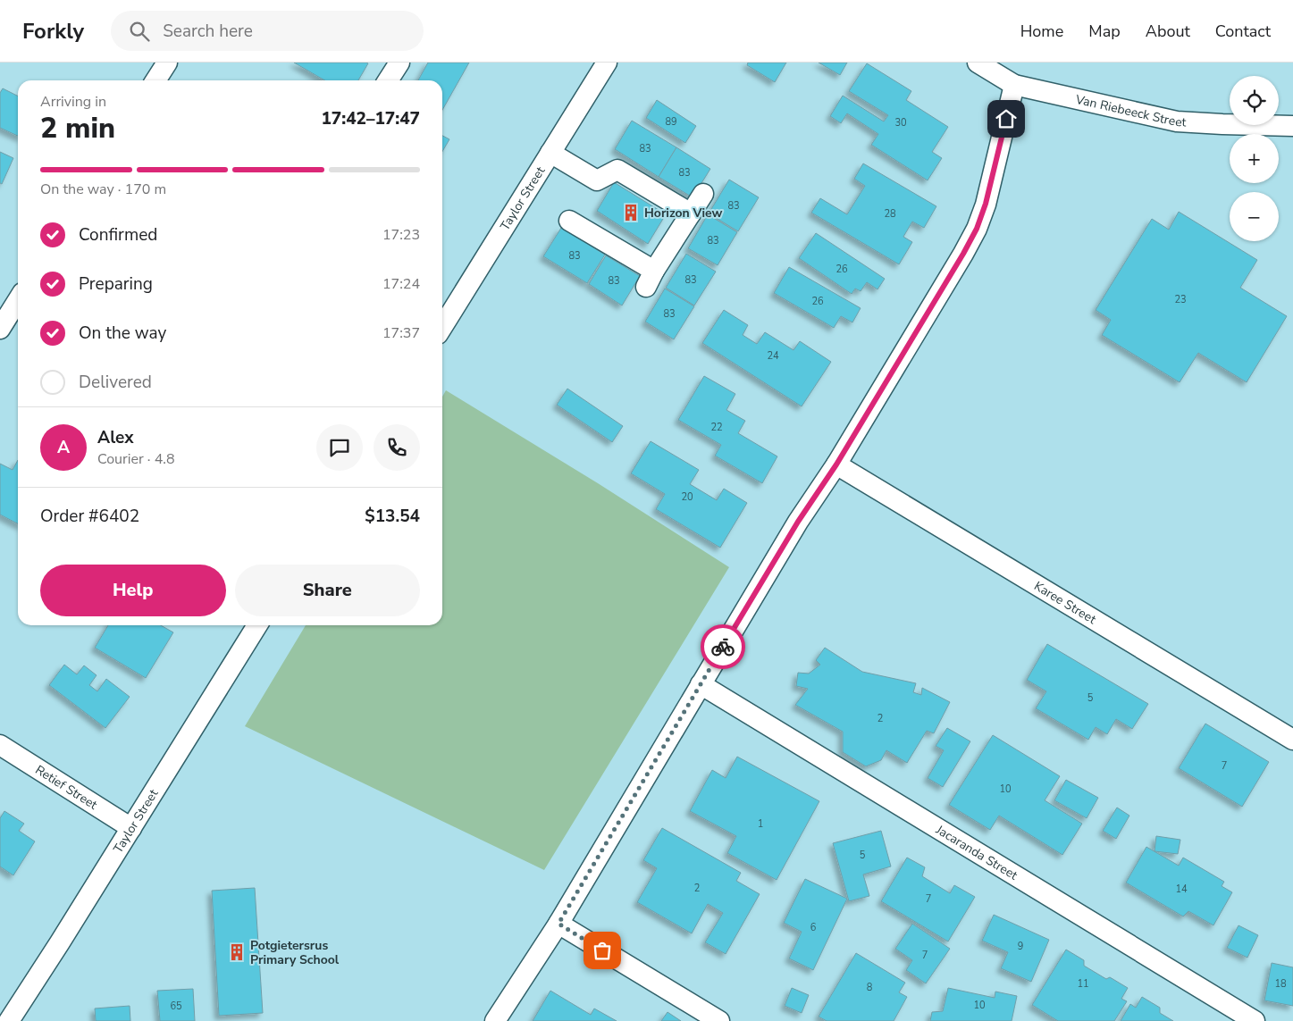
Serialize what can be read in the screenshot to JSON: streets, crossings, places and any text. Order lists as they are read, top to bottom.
{
  "streets": {
    "street": [
      "Van Riebeeck Street",
      "Taylor Street",
      "Karee Street",
      "Retief Street",
      "Jacaranda Street"
    ]
  },
  "crossings": [
    ["Taylor Street", "Retief Street"]
  ],
  "places": {
    "building": ["Horizon View", "Potgietersrus Primary School"]
  },
  "house_numbers": [
    "89",
    "30",
    "83",
    "83",
    "83",
    "28",
    "83",
    "83",
    "26",
    "83",
    "83",
    "23",
    "26",
    "83",
    "24",
    "22",
    "20",
    "5",
    "2",
    "7",
    "10",
    "1",
    "5",
    "2",
    "14",
    "7",
    "6",
    "9",
    "7",
    "11",
    "18",
    "8",
    "10",
    "65"
  ],
  "page": {
    "header": "Forkly",
    "search": "Search here",
    "nav": [
      "Home",
      "Map",
      "About",
      "Contact"
    ],
    "map_buttons": ["+", "−"],
    "heading": ["2 min", "Arriving in", "17:42–17:47"],
    "panel": [
      "Alex",
      "Courier · 4.8",
      "Order #6402",
      "$13.54"
    ],
    "bar": "On the way · 170 m",
    "list": [
      ["Confirmed", "17:23"],
      ["Preparing", "17:24"],
      ["On the way", "17:37"],
      "Delivered"
    ],
    "round": "A",
    "buttons": ["Help", "Share"]
  }
}
